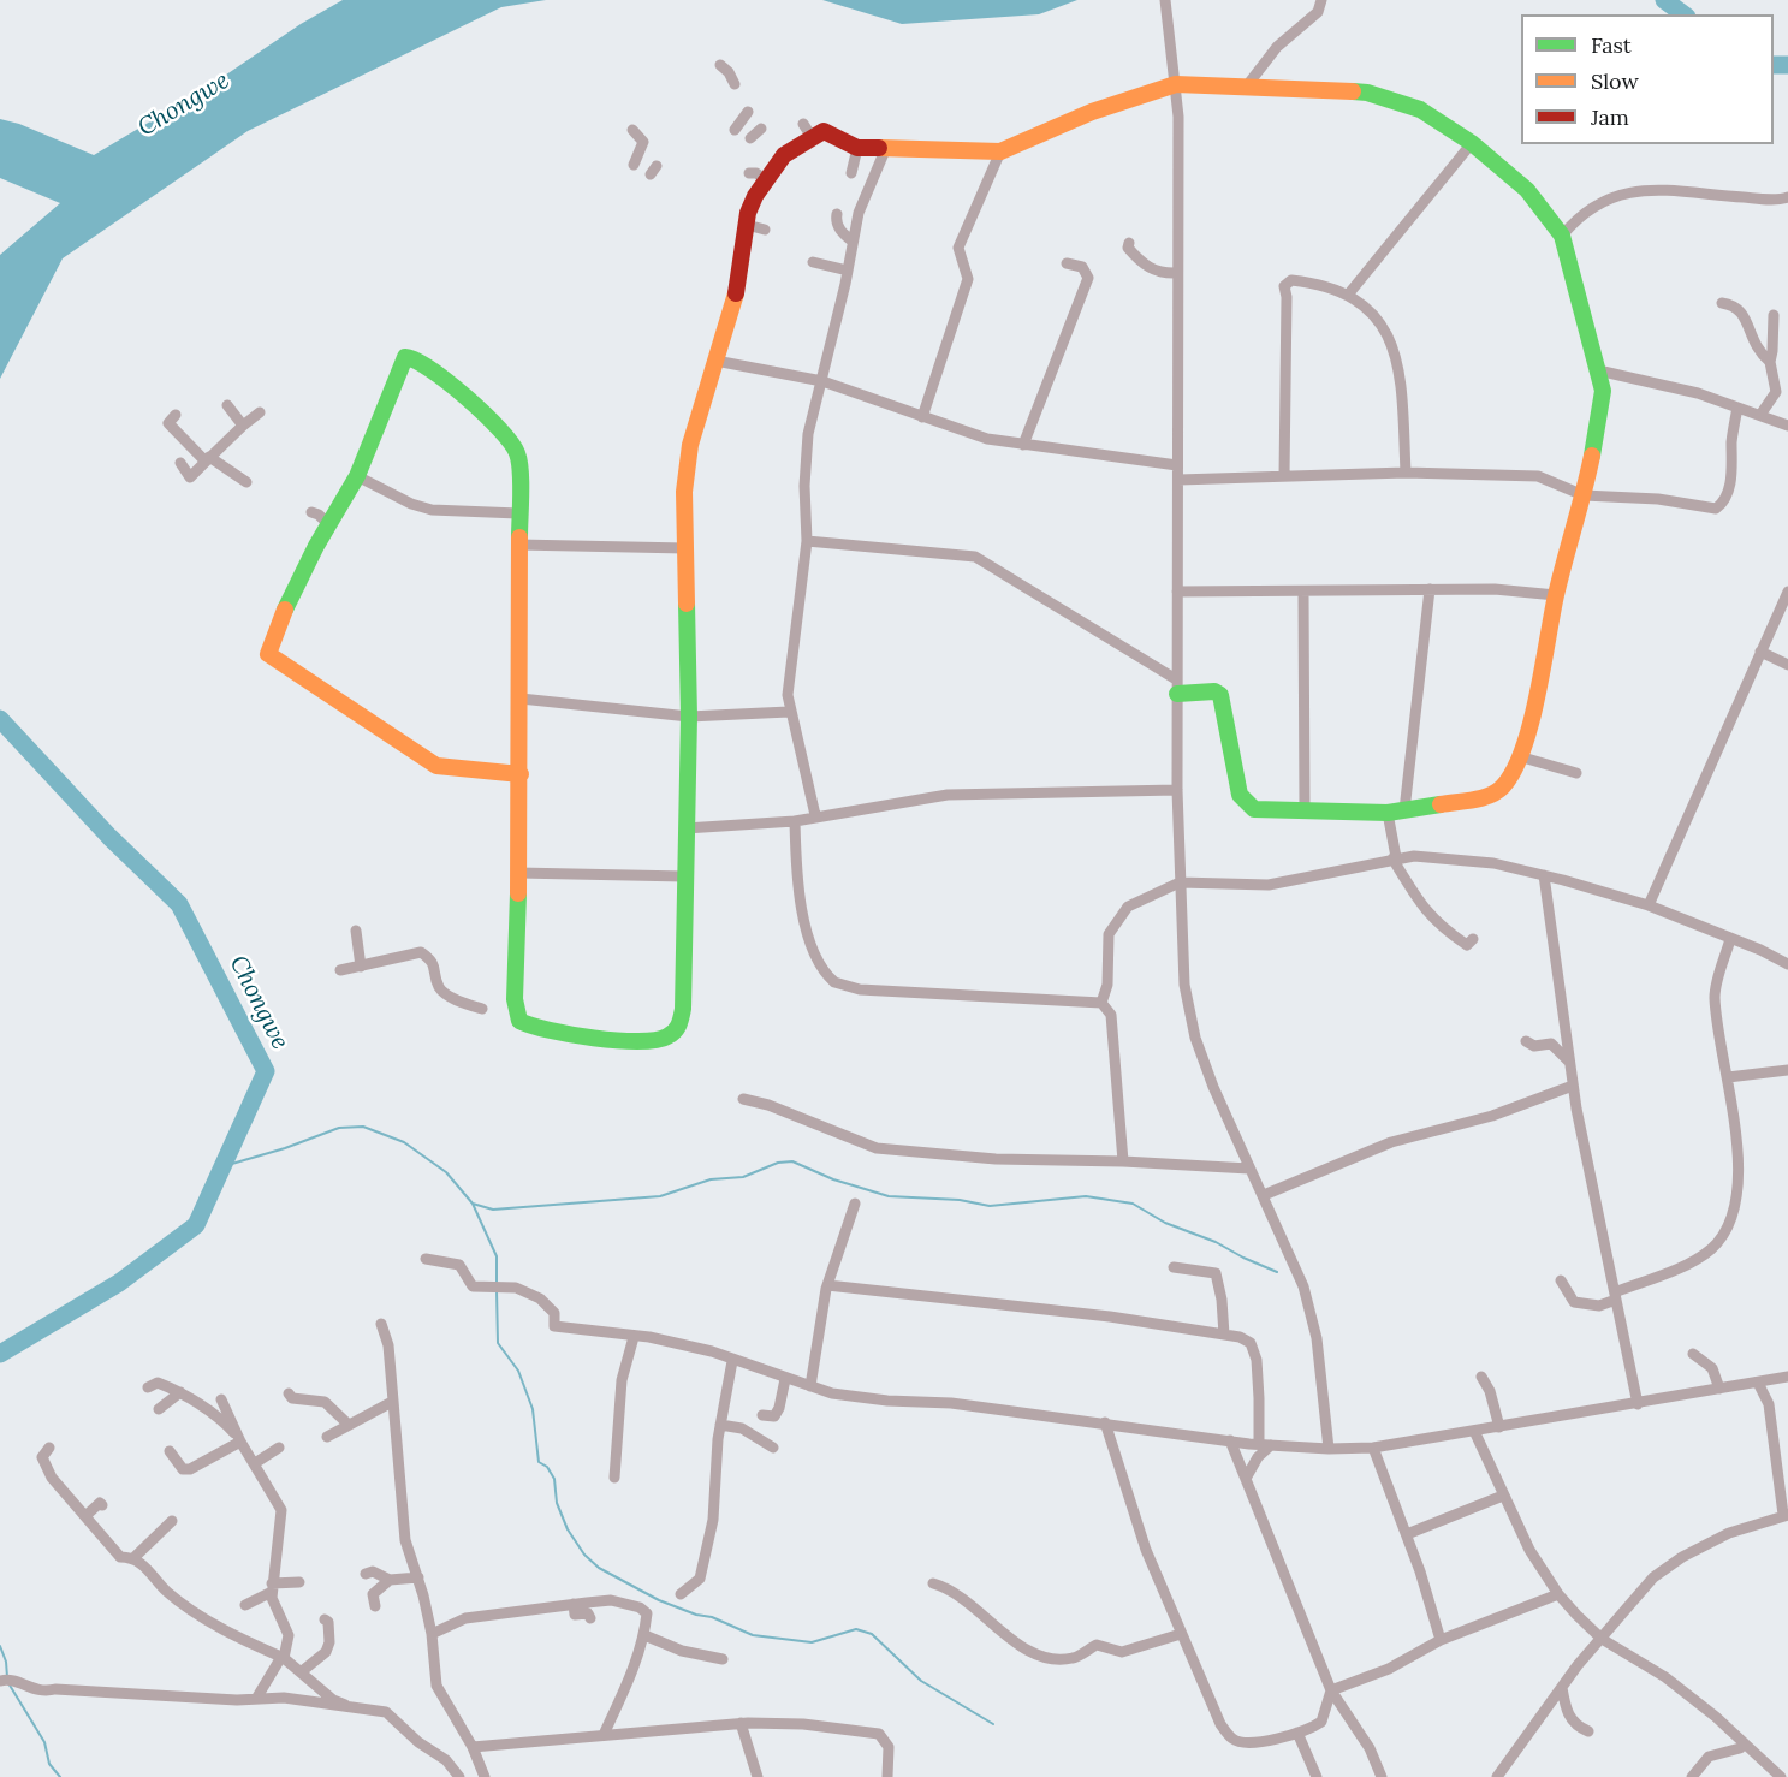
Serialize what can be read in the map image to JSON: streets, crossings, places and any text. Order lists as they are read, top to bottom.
{
  "water": ["Chongwe"],
  "legend": ["Fast", "Slow", "Jam"]
}
